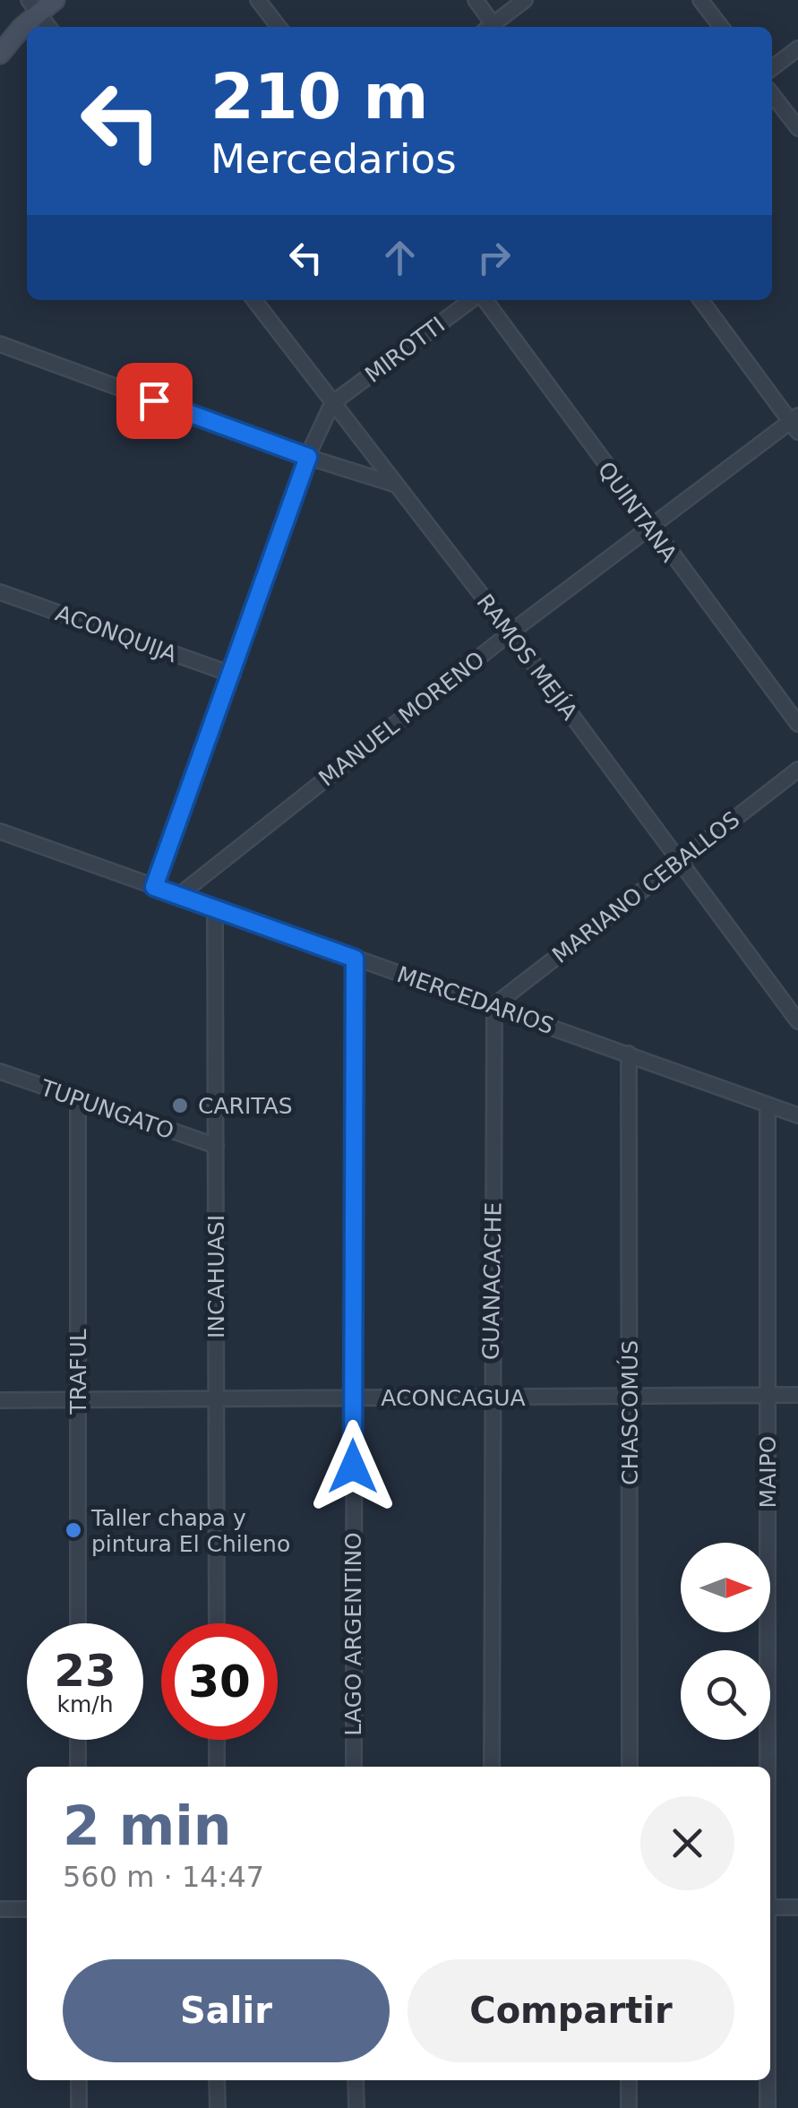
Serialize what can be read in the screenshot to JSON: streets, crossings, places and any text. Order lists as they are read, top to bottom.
{
  "streets": {
    "street": [
      "MIROTTI",
      "QUINTANA",
      "ACONQUIJA",
      "RAMOS MEJÍA",
      "MANUEL MORENO",
      "MARIANO CEBALLOS",
      "MERCEDARIOS",
      "TUPUNGATO",
      "INCAHUASI",
      "GUANACACHE",
      "TRAFUL",
      "ACONCAGUA",
      "CHASCOMÚS",
      "MAIPO",
      "LAGO ARGENTINO"
    ]
  },
  "crossings": [
    ["MIROTTI", "RAMOS MEJÍA"],
    ["QUINTANA", "MANUEL MORENO"],
    ["RAMOS MEJÍA", "MANUEL MORENO"],
    ["RAMOS MEJÍA", "MARIANO CEBALLOS"],
    ["MANUEL MORENO", "MERCEDARIOS"],
    ["MARIANO CEBALLOS", "MERCEDARIOS"],
    ["MARIANO CEBALLOS", "GUANACACHE"],
    ["MERCEDARIOS", "INCAHUASI"],
    ["MERCEDARIOS", "GUANACACHE"],
    ["MERCEDARIOS", "CHASCOMÚS"],
    ["MERCEDARIOS", "MAIPO"],
    ["MERCEDARIOS", "LAGO ARGENTINO"],
    ["TUPUNGATO", "INCAHUASI"],
    ["TUPUNGATO", "TRAFUL"],
    ["INCAHUASI", "ACONCAGUA"],
    ["GUANACACHE", "ACONCAGUA"],
    ["TRAFUL", "ACONCAGUA"],
    ["ACONCAGUA", "CHASCOMÚS"],
    ["ACONCAGUA", "MAIPO"],
    ["ACONCAGUA", "LAGO ARGENTINO"]
  ],
  "places": ["CARITAS", "Taller chapa y pintura El Chileno"],
  "north": "right",
  "page": {
    "turn": ["210 m", "Mercedarios"],
    "speed": "23 km/h",
    "limit": "30",
    "heading": ["2 min", "560 m · 14:47"],
    "buttons": ["Salir", "Compartir"]
  }
}
